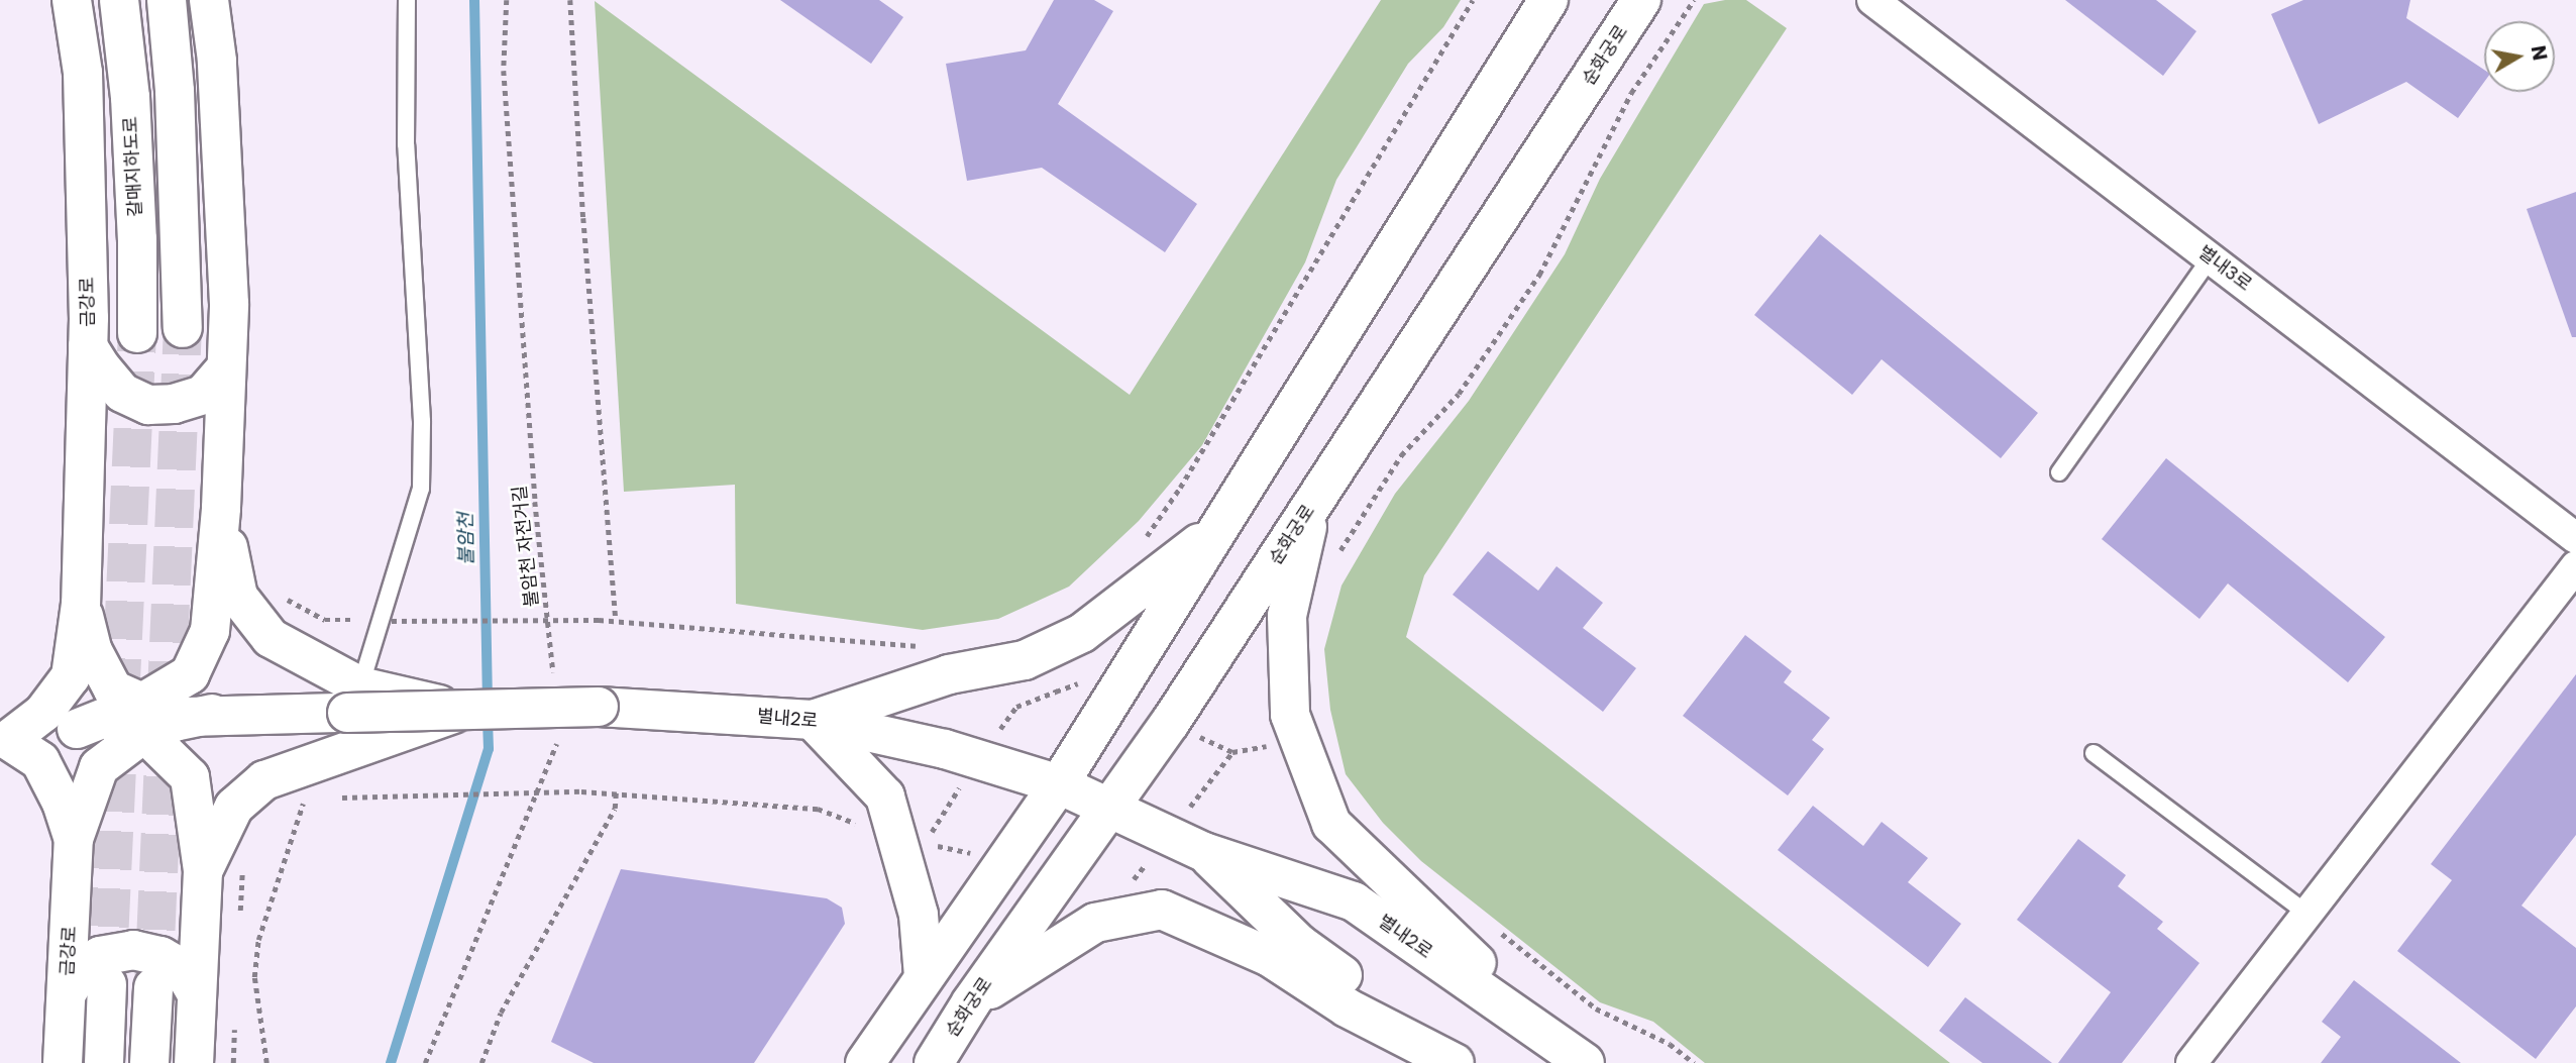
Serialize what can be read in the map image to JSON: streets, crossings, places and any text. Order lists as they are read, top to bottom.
{
  "streets": {
    "street": [
      "순화궁로",
      "갈매지하도로",
      "별내3로",
      "금강로",
      "별내2로"
    ],
    "path": ["불암천 자전거길"]
  },
  "crossings": [
    ["순화궁로", "별내2로"]
  ],
  "water": ["불암천"],
  "north": "right"
}
